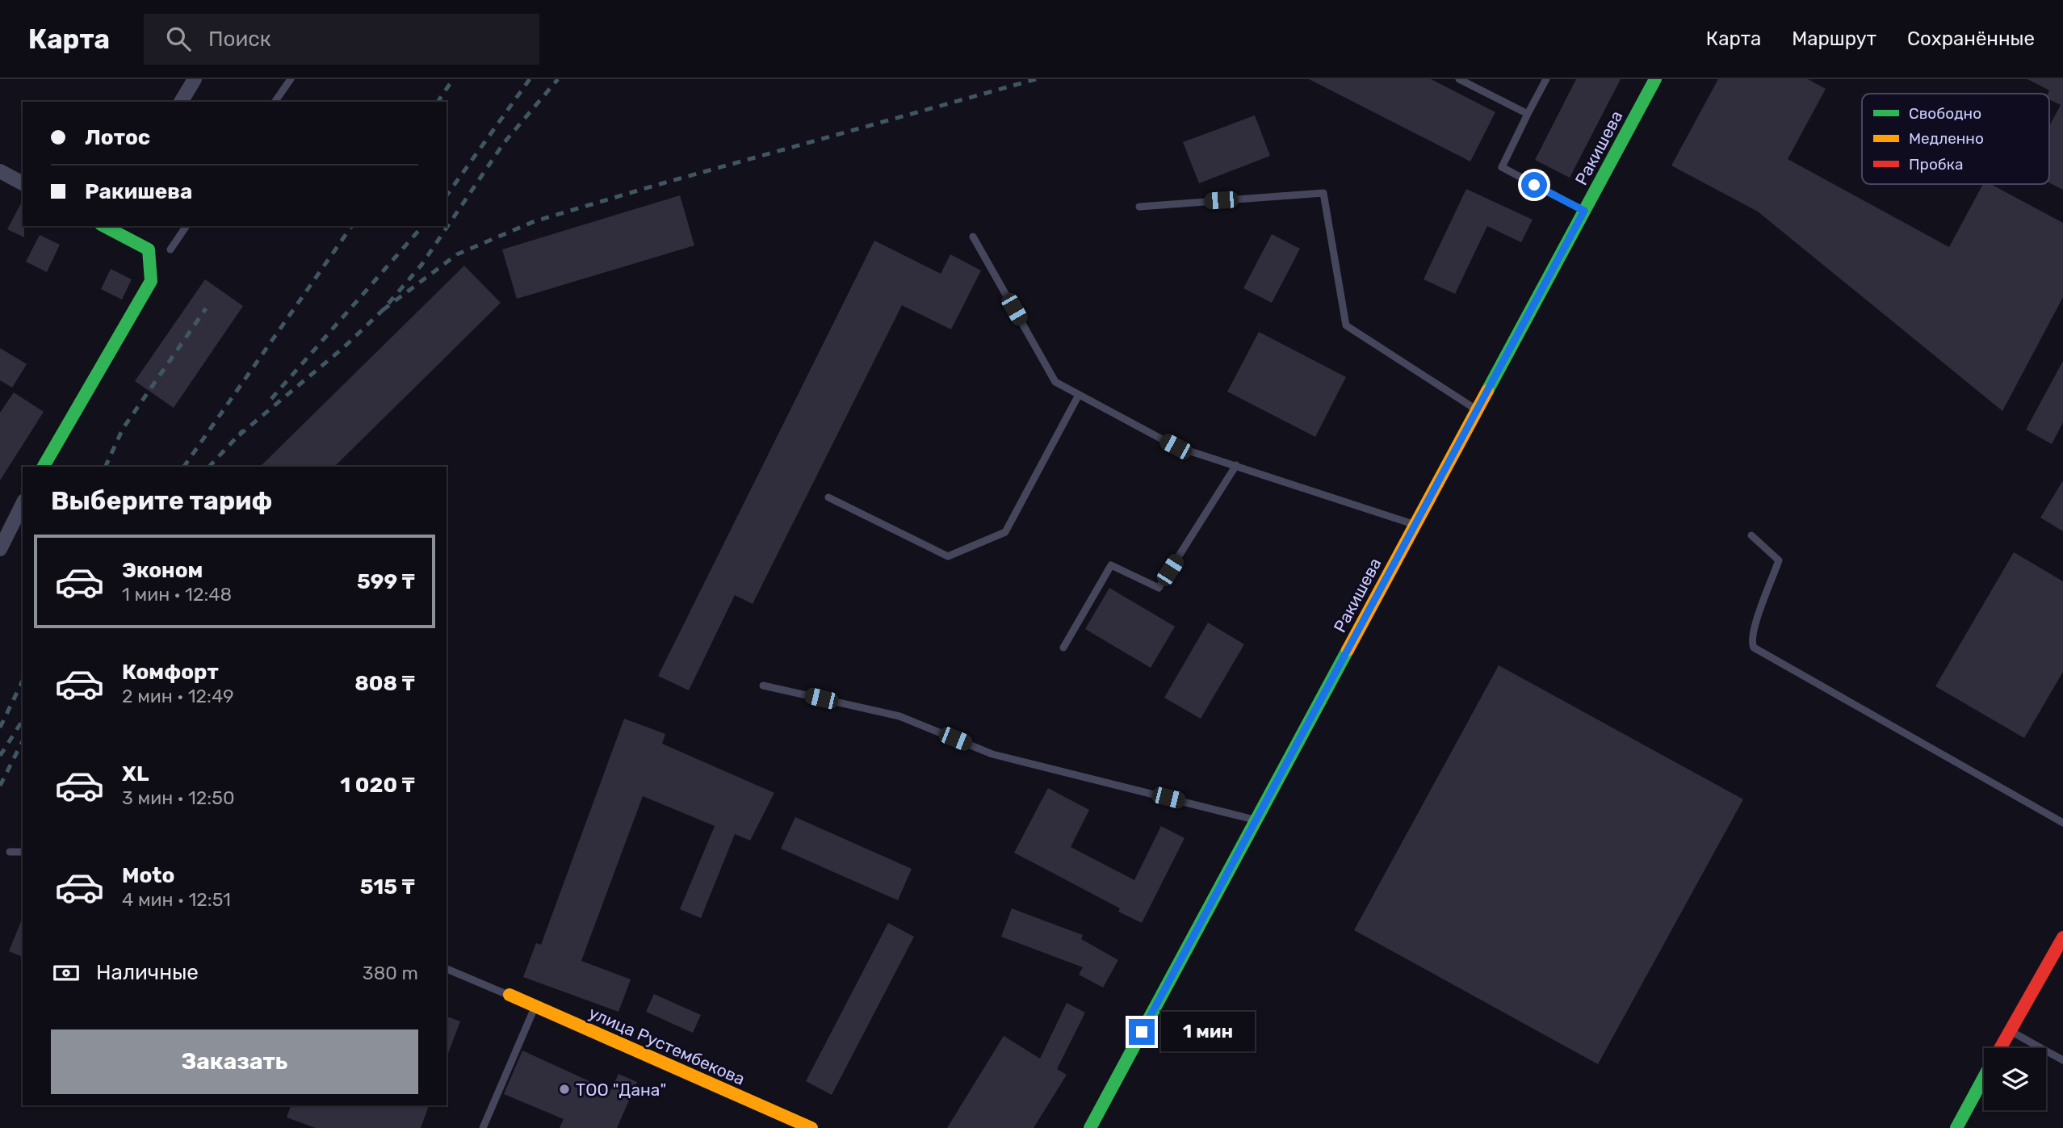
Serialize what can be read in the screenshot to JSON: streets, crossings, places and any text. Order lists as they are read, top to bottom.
{
  "streets": {
    "street": ["Ракишева", "улица Рустембекова"]
  },
  "places": ["ТОО \"Дана\""],
  "legend": ["Свободно", "Медленно", "Пробка"],
  "page": {
    "header": "Карта",
    "search": "Поиск",
    "nav": ["Карта", "Маршрут", "Сохранённые"],
    "banner": ["Лотос", "Ракишева"],
    "heading": "Выберите тариф",
    "list": [
      {
        "name": "Эконом",
        "note": "1 мин · 12:48",
        "value": "599 ₸"
      },
      {
        "name": "Комфорт",
        "note": "2 мин · 12:49",
        "value": "808 ₸"
      },
      {
        "name": "XL",
        "note": "3 мин · 12:50",
        "value": "1 020 ₸"
      },
      {
        "name": "Moto",
        "note": "4 мин · 12:51",
        "value": "515 ₸"
      }
    ],
    "pay": ["Наличные", "380 m"],
    "bubble": "1 мин",
    "buttons": "Заказать"
  }
}
